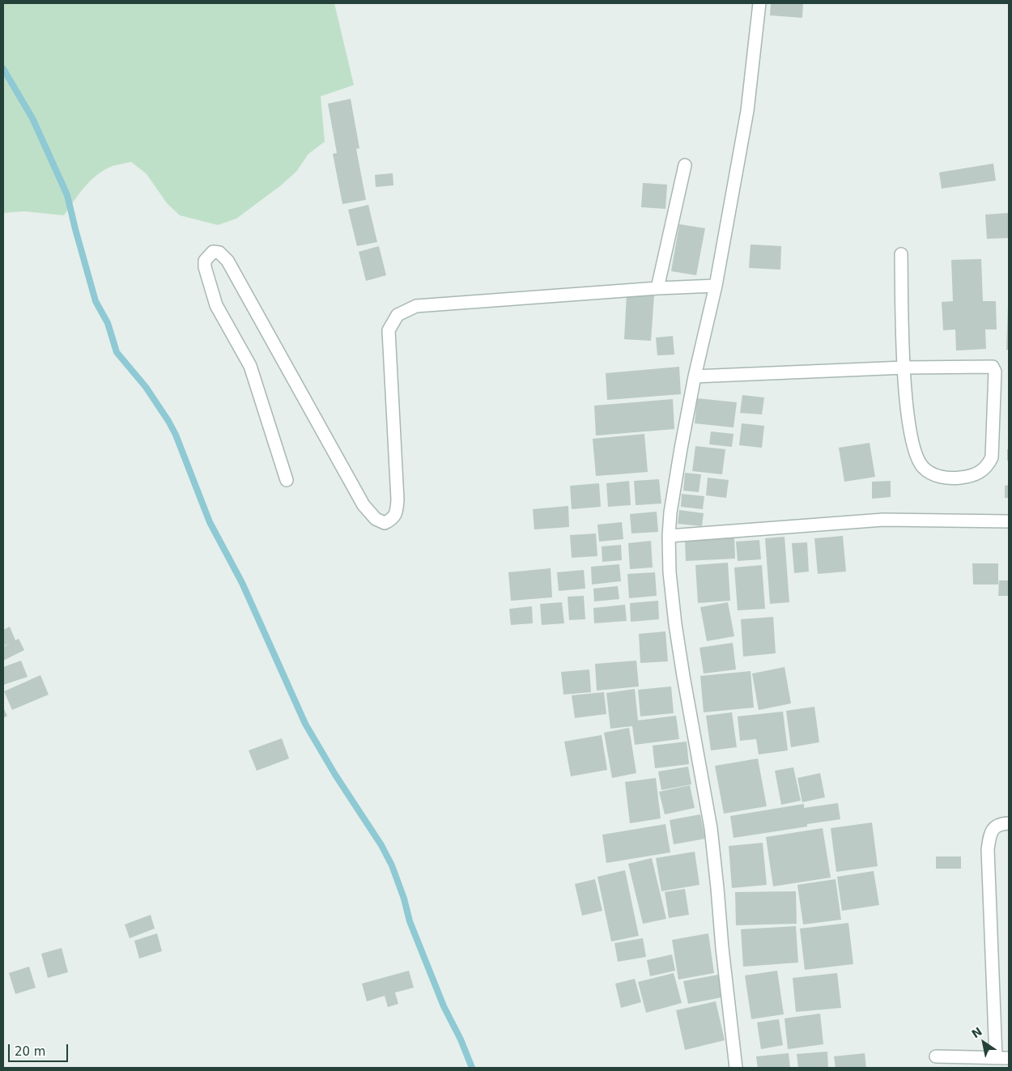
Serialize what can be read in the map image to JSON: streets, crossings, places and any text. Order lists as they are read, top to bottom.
{
  "scale_bar": "20 m",
  "north": "top left"
}
